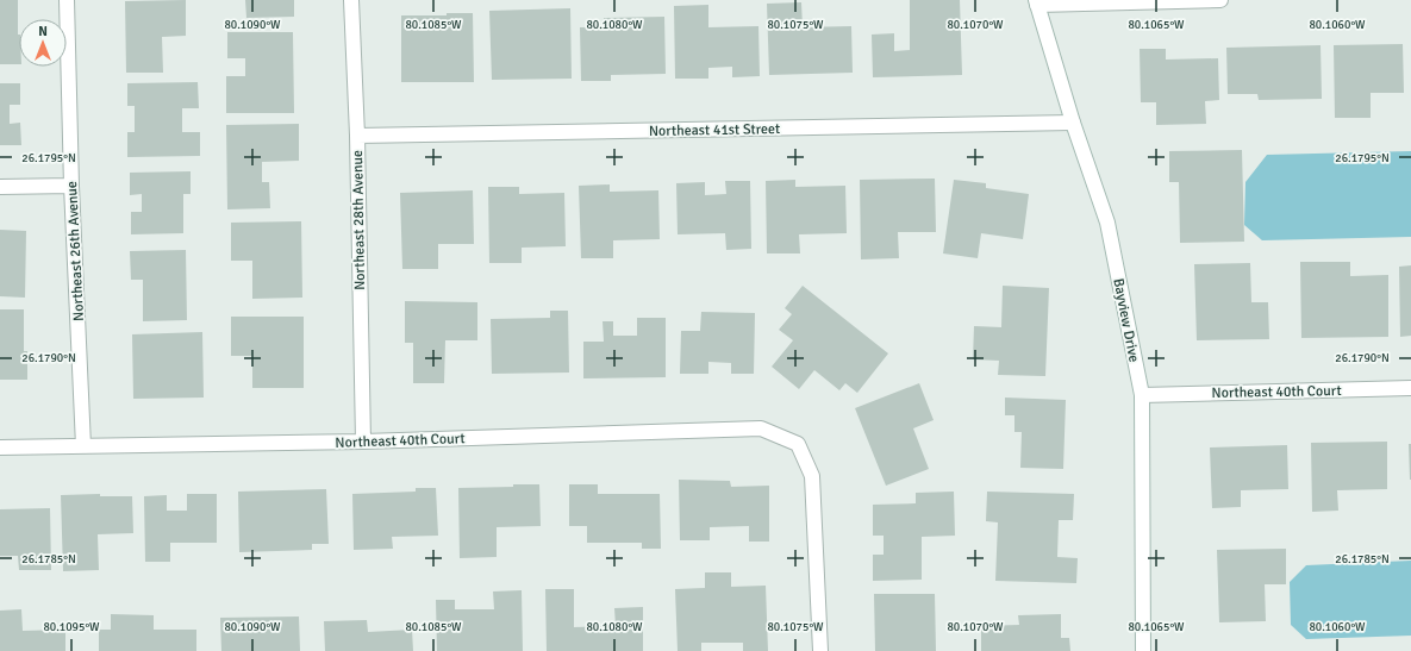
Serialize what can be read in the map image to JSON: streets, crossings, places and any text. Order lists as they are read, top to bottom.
{
  "streets": {
    "street": [
      "Northeast 41st Street",
      "Northeast 28th Avenue",
      "Northeast 26th Avenue",
      "Bayview Drive",
      "Northeast 40th Court"
    ]
  },
  "crossings": [
    ["Northeast 41st Street", "Northeast 28th Avenue"],
    ["Northeast 41st Street", "Bayview Drive"],
    ["Northeast 28th Avenue", "Northeast 40th Court"],
    ["Northeast 26th Avenue", "Northeast 40th Court"],
    ["Bayview Drive", "Northeast 40th Court"]
  ],
  "north": "top",
  "coordinates": [
    "80.1090°W",
    "80.1085°W",
    "80.1080°W",
    "80.1075°W",
    "80.1070°W",
    "80.1065°W",
    "80.1060°W",
    "26.1795°N",
    "26.1790°N",
    "26.1785°N",
    "80.1095°W"
  ]
}
